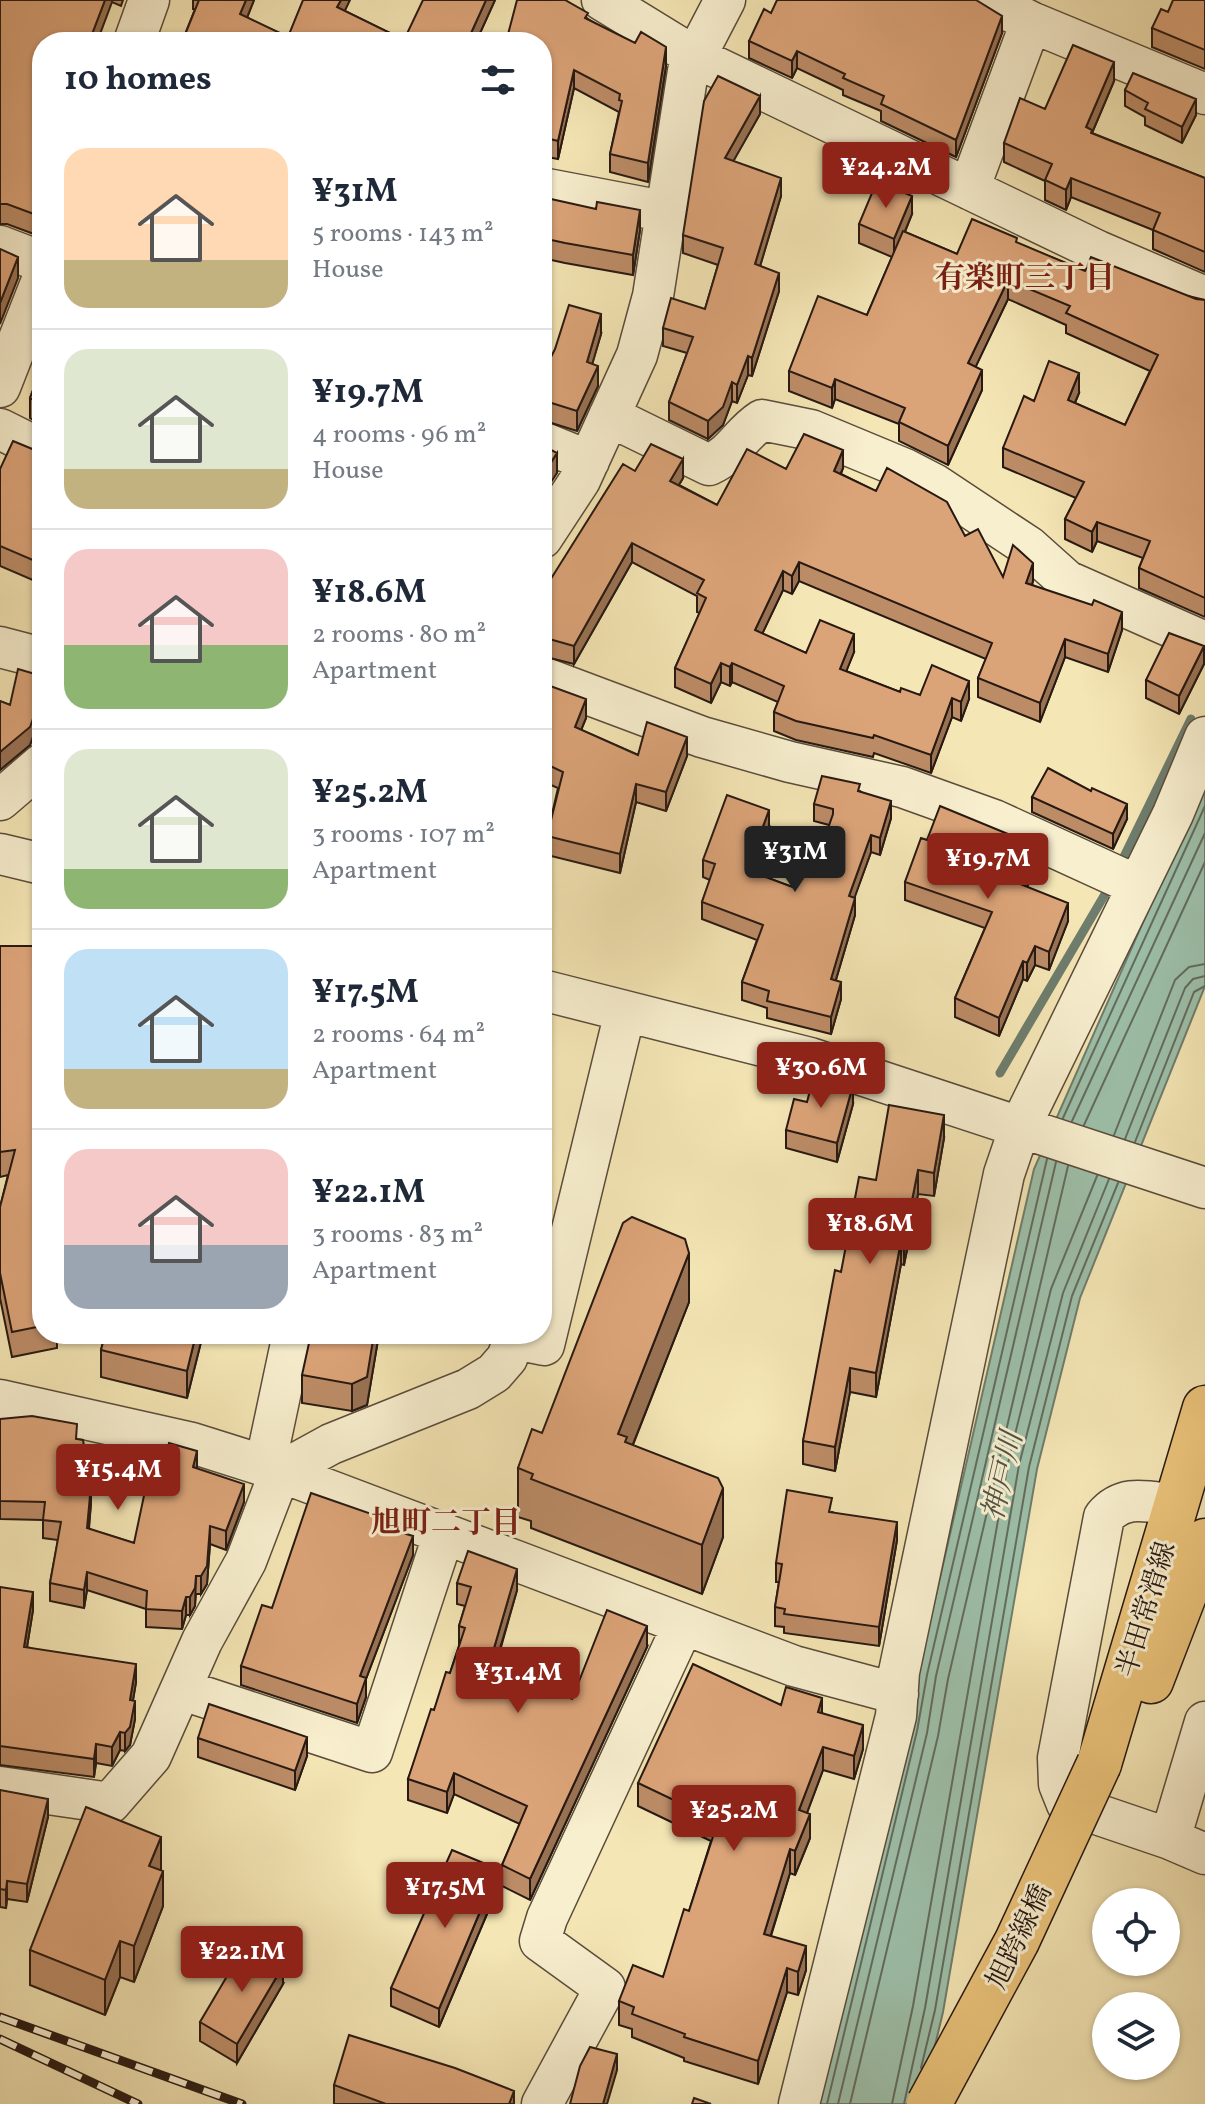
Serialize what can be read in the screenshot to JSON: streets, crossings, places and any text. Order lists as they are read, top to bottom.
{
  "streets": {
    "main road": ["半田常滑線", "旭跨線橋"]
  },
  "crossings": [
    ["半田常滑線", "旭跨線橋"]
  ],
  "districts": ["有楽町三丁目", "旭町二丁目"],
  "water": ["神戸川"],
  "page": {
    "heading": "10 homes",
    "list": [
      {
        "name": "¥31M",
        "note": "5 rooms · 143 m² · House"
      },
      {
        "name": "¥19.7M",
        "note": "4 rooms · 96 m² · House"
      },
      {
        "name": "¥18.6M",
        "note": "2 rooms · 80 m² · Apartment"
      },
      {
        "name": "¥25.2M",
        "note": "3 rooms · 107 m² · Apartment"
      },
      {
        "name": "¥17.5M",
        "note": "2 rooms · 64 m² · Apartment"
      },
      {
        "name": "¥22.1M",
        "note": "3 rooms · 83 m² · Apartment"
      }
    ],
    "price": [
      "¥24.2M",
      "¥31M",
      "¥19.7M",
      "¥30.6M",
      "¥18.6M",
      "¥15.4M",
      "¥31.4M",
      "¥25.2M",
      "¥17.5M",
      "¥22.1M"
    ]
  }
}
